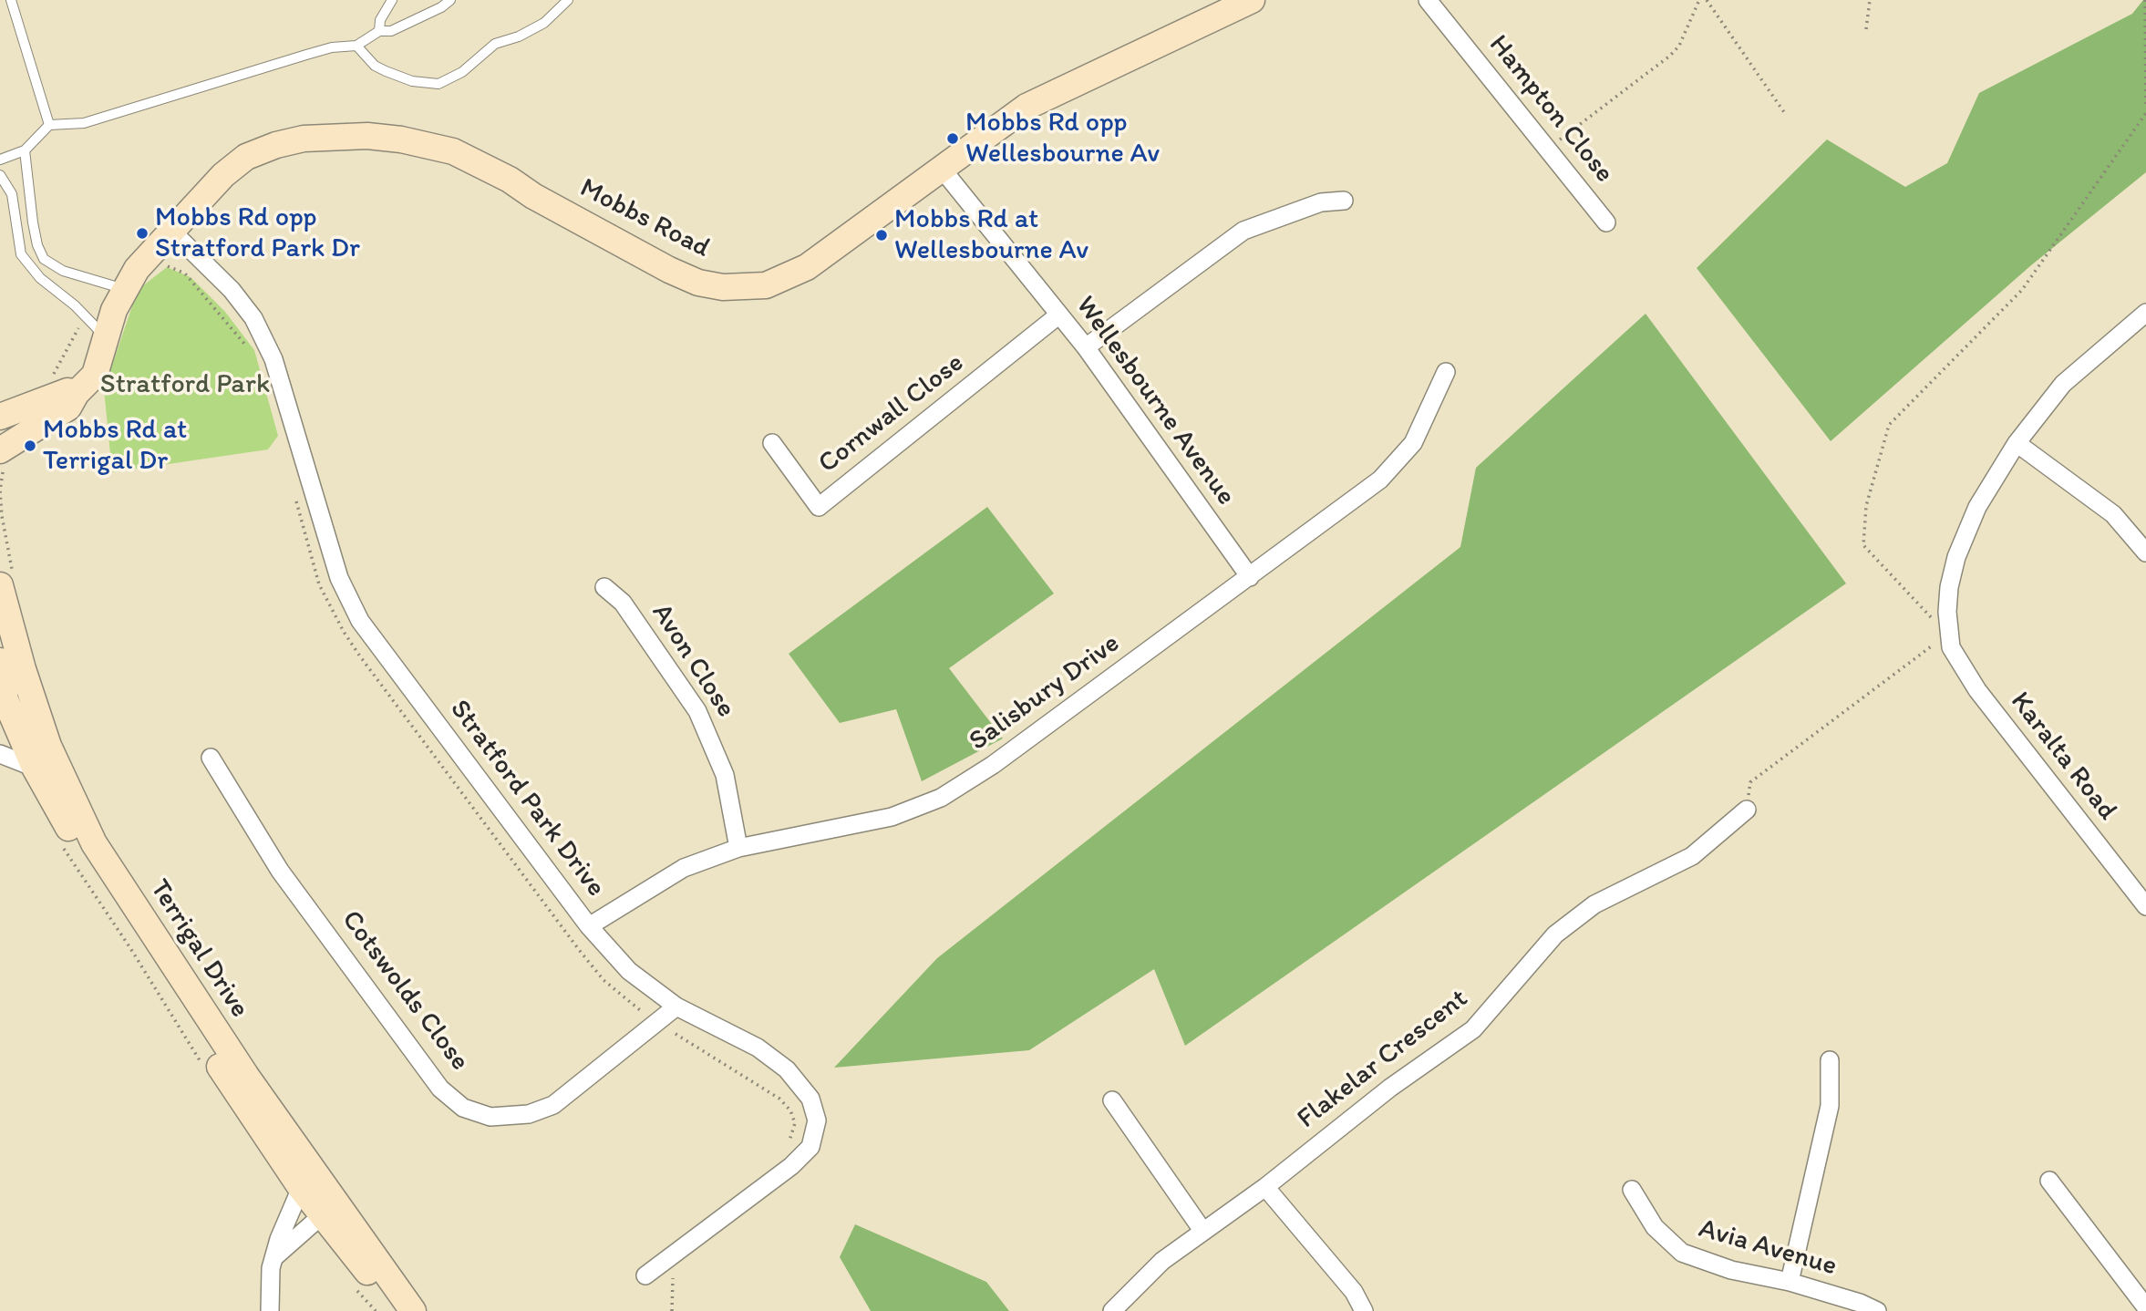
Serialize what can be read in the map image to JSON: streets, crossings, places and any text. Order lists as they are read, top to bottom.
{
  "streets": {
    "main road": ["Mobbs Road", "Terrigal Drive"],
    "street": [
      "Hampton Close",
      "Wellesbourne Avenue",
      "Cornwall Close",
      "Avon Close",
      "Salisbury Drive",
      "Karalta Road",
      "Stratford Park Drive",
      "Cotswolds Close",
      "Flakelar Crescent",
      "Avia Avenue"
    ]
  },
  "crossings": [
    ["Mobbs Road", "Wellesbourne Avenue"],
    ["Mobbs Road", "Stratford Park Drive"],
    ["Wellesbourne Avenue", "Cornwall Close"],
    ["Wellesbourne Avenue", "Salisbury Drive"],
    ["Avon Close", "Salisbury Drive"],
    ["Salisbury Drive", "Stratford Park Drive"],
    ["Stratford Park Drive", "Cotswolds Close"]
  ],
  "parks": ["Stratford Park"],
  "places": [
    "Mobbs Rd opp Wellesbourne Av",
    "Mobbs Rd opp Stratford Park Dr",
    "Mobbs Rd at Wellesbourne Av",
    "Mobbs Rd at Terrigal Dr"
  ]
}
